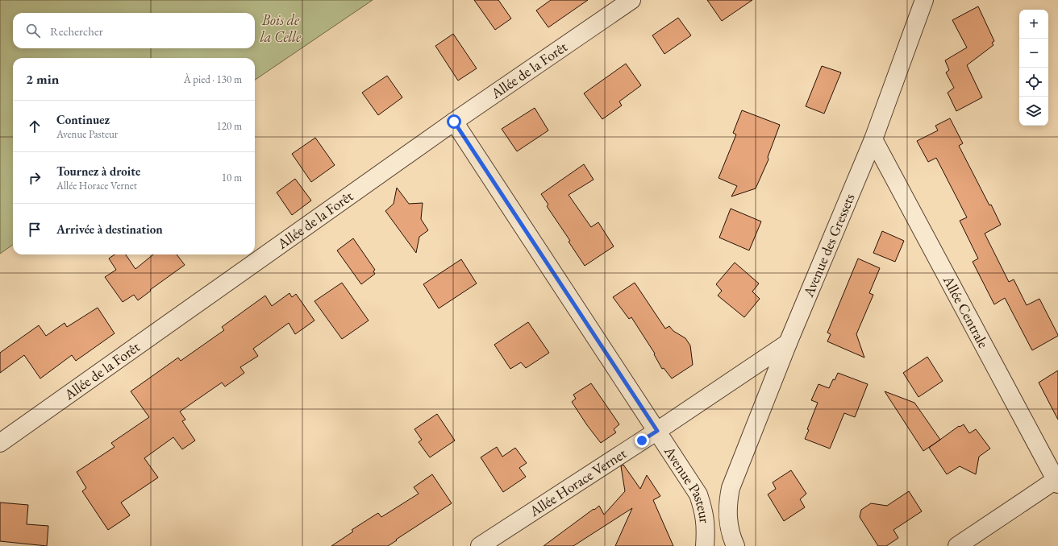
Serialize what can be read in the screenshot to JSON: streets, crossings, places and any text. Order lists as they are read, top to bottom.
{
  "streets": {
    "street": [
      "Allée de la Forêt",
      "Avenue des Gressets",
      "Allée Centrale",
      "Allée Horace Vernet",
      "Avenue Pasteur"
    ]
  },
  "crossings": [
    ["Allée de la Forêt", "Avenue Pasteur"],
    ["Avenue des Gressets", "Allée Centrale"],
    ["Avenue des Gressets", "Allée Horace Vernet"],
    ["Avenue des Gressets", "Avenue Pasteur"],
    ["Allée Horace Vernet", "Avenue Pasteur"]
  ],
  "parks": ["Bois de la Celle"],
  "page": {
    "map_buttons": ["+", "−"],
    "search": "Rechercher",
    "heading": ["2 min", "À pied · 130 m"],
    "list": [
      ["Continuez", "Avenue Pasteur", "120 m"],
      ["Tournez à droite", "Allée Horace Vernet", "10 m"],
      "Arrivée à destination"
    ]
  }
}
